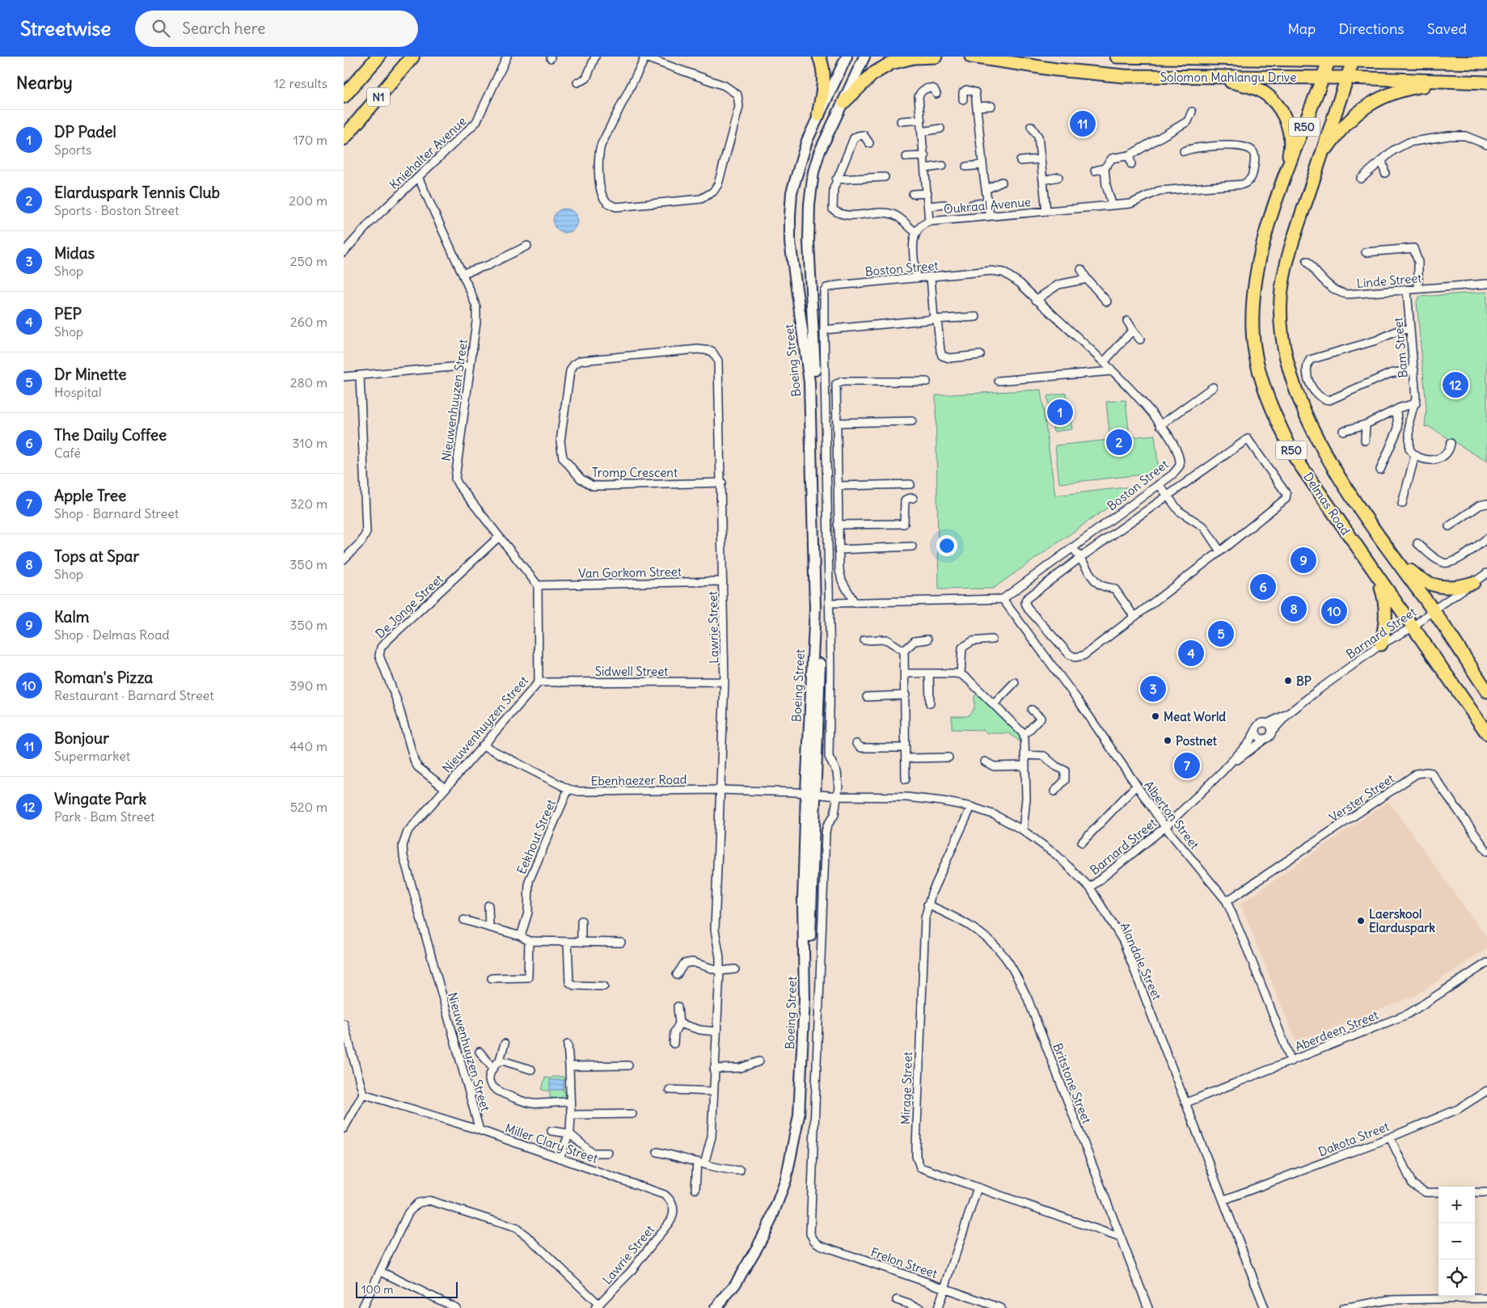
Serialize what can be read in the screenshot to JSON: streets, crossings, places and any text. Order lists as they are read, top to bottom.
{
  "streets": {
    "highway": ["N1"],
    "main road": [
      "Solomon Mahlangu Drive",
      "R50",
      "Boeing Street",
      "Delmas Road"
    ],
    "street": [
      "Kniehalter Avenue",
      "Oukraal Avenue",
      "Boston Street",
      "Linde Street",
      "Bam Street",
      "Nieuwenhuyzen Street",
      "Tromp Crescent",
      "Van Gorkom Street",
      "De Jonge Street",
      "Lawrie Street",
      "Barnard Street",
      "Sidwell Street",
      "Ebenhaezer Road",
      "Verster Street",
      "Alberton Street",
      "Eekhout Street",
      "Alandale Street",
      "Aberdeen Street",
      "Britstone Street",
      "Mirage Street",
      "Dakota Street",
      "Miller Clary Street",
      "Frelon Street"
    ]
  },
  "crossings": [
    ["Solomon Mahlangu Drive", "Delmas Road"],
    ["Kniehalter Avenue", "Nieuwenhuyzen Street"],
    ["Boston Street", "Alberton Street"],
    ["Linde Street", "Bam Street"],
    ["Boeing Street", "Ebenhaezer Road"],
    ["Boeing Street", "Alandale Street"],
    ["Nieuwenhuyzen Street", "Van Gorkom Street"],
    ["Nieuwenhuyzen Street", "De Jonge Street"],
    ["Nieuwenhuyzen Street", "Sidwell Street"],
    ["Nieuwenhuyzen Street", "Ebenhaezer Road"],
    ["Nieuwenhuyzen Street", "Miller Clary Street"],
    ["Tromp Crescent", "Lawrie Street"],
    ["Delmas Road", "Barnard Street"],
    ["Van Gorkom Street", "Lawrie Street"],
    ["Lawrie Street", "Sidwell Street"],
    ["Lawrie Street", "Ebenhaezer Road"],
    ["Lawrie Street", "Miller Clary Street"],
    ["Barnard Street", "Alberton Street"],
    ["Barnard Street", "Alandale Street"],
    ["Ebenhaezer Road", "Eekhout Street"],
    ["Ebenhaezer Road", "Alandale Street"],
    ["Verster Street", "Alberton Street"],
    ["Alberton Street", "Aberdeen Street"],
    ["Alandale Street", "Aberdeen Street"],
    ["Alandale Street", "Mirage Street"],
    ["Alandale Street", "Dakota Street"],
    ["Alandale Street", "Frelon Street"],
    ["Britstone Street", "Mirage Street"]
  ],
  "places": [
    "BP",
    "Meat World",
    "Postnet",
    "Laerskool Elarduspark"
  ],
  "scale_bar": "100 m",
  "page": {
    "header": "Streetwise",
    "search": "Search here",
    "nav": ["Map", "Directions", "Saved"],
    "heading": ["Nearby", "12 results"],
    "list": [
      {
        "mark": "1",
        "name": "DP Padel",
        "note": "Sports",
        "value": "170 m"
      },
      {
        "mark": "2",
        "name": "Elarduspark Tennis Club",
        "note": "Sports · Boston Street",
        "value": "200 m"
      },
      {
        "mark": "3",
        "name": "Midas",
        "note": "Shop",
        "value": "250 m"
      },
      {
        "mark": "4",
        "name": "PEP",
        "note": "Shop",
        "value": "260 m"
      },
      {
        "mark": "5",
        "name": "Dr Minette",
        "note": "Hospital",
        "value": "280 m"
      },
      {
        "mark": "6",
        "name": "The Daily Coffee",
        "note": "Café",
        "value": "310 m"
      },
      {
        "mark": "7",
        "name": "Apple Tree",
        "note": "Shop · Barnard Street",
        "value": "320 m"
      },
      {
        "mark": "8",
        "name": "Tops at Spar",
        "note": "Shop",
        "value": "350 m"
      },
      {
        "mark": "9",
        "name": "Kalm",
        "note": "Shop · Delmas Road",
        "value": "350 m"
      },
      {
        "mark": "10",
        "name": "Roman's Pizza",
        "note": "Restaurant · Barnard Street",
        "value": "390 m"
      },
      {
        "mark": "11",
        "name": "Bonjour",
        "note": "Supermarket",
        "value": "440 m"
      },
      {
        "mark": "12",
        "name": "Wingate Park",
        "note": "Park · Bam Street",
        "value": "520 m"
      }
    ],
    "pins": [
      "11",
      "12",
      "1",
      "2",
      "9",
      "6",
      "8",
      "10",
      "5",
      "4",
      "3",
      "7"
    ],
    "map_buttons": ["+", "−"],
    "scale": "100 m"
  }
}
